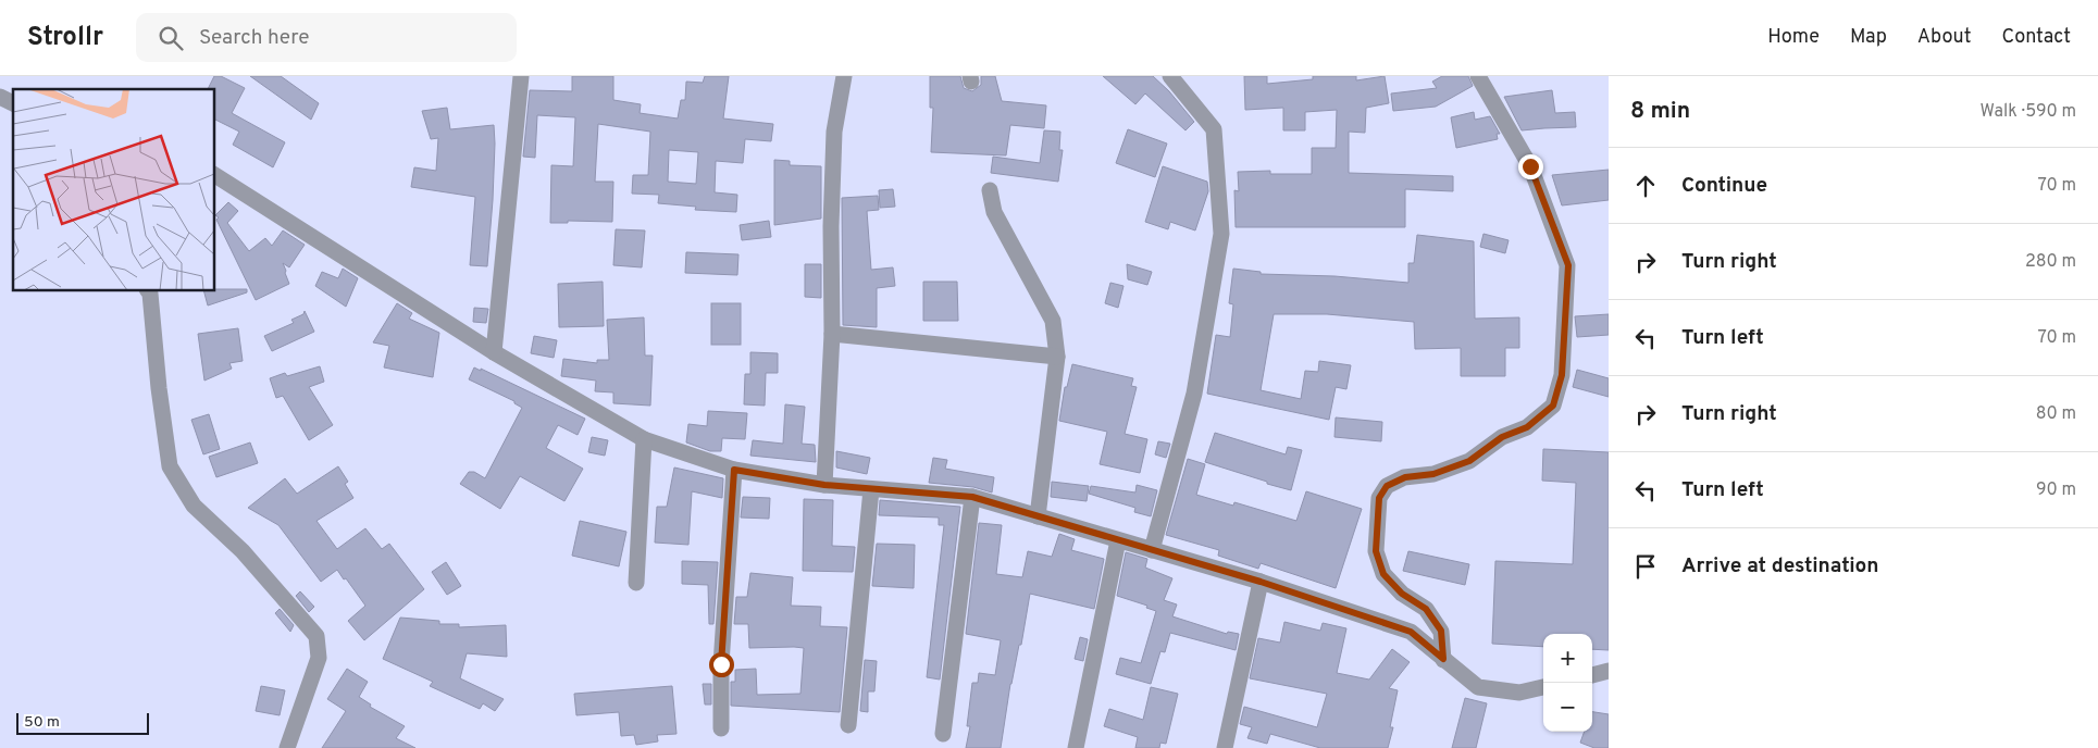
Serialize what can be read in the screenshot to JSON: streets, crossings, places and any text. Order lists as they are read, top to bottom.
{
  "scale_bar": "50 m",
  "page": {
    "header": "Strollr",
    "search": "Search here",
    "nav": [
      "Home",
      "Map",
      "About",
      "Contact"
    ],
    "heading": ["8 min", "Walk · 590 m"],
    "list": [
      ["Continue", "70 m"],
      ["Turn right", "280 m"],
      ["Turn left", "70 m"],
      ["Turn right", "80 m"],
      ["Turn left", "90 m"],
      "Arrive at destination"
    ],
    "map_buttons": ["+", "−"],
    "scale": "50 m"
  }
}
